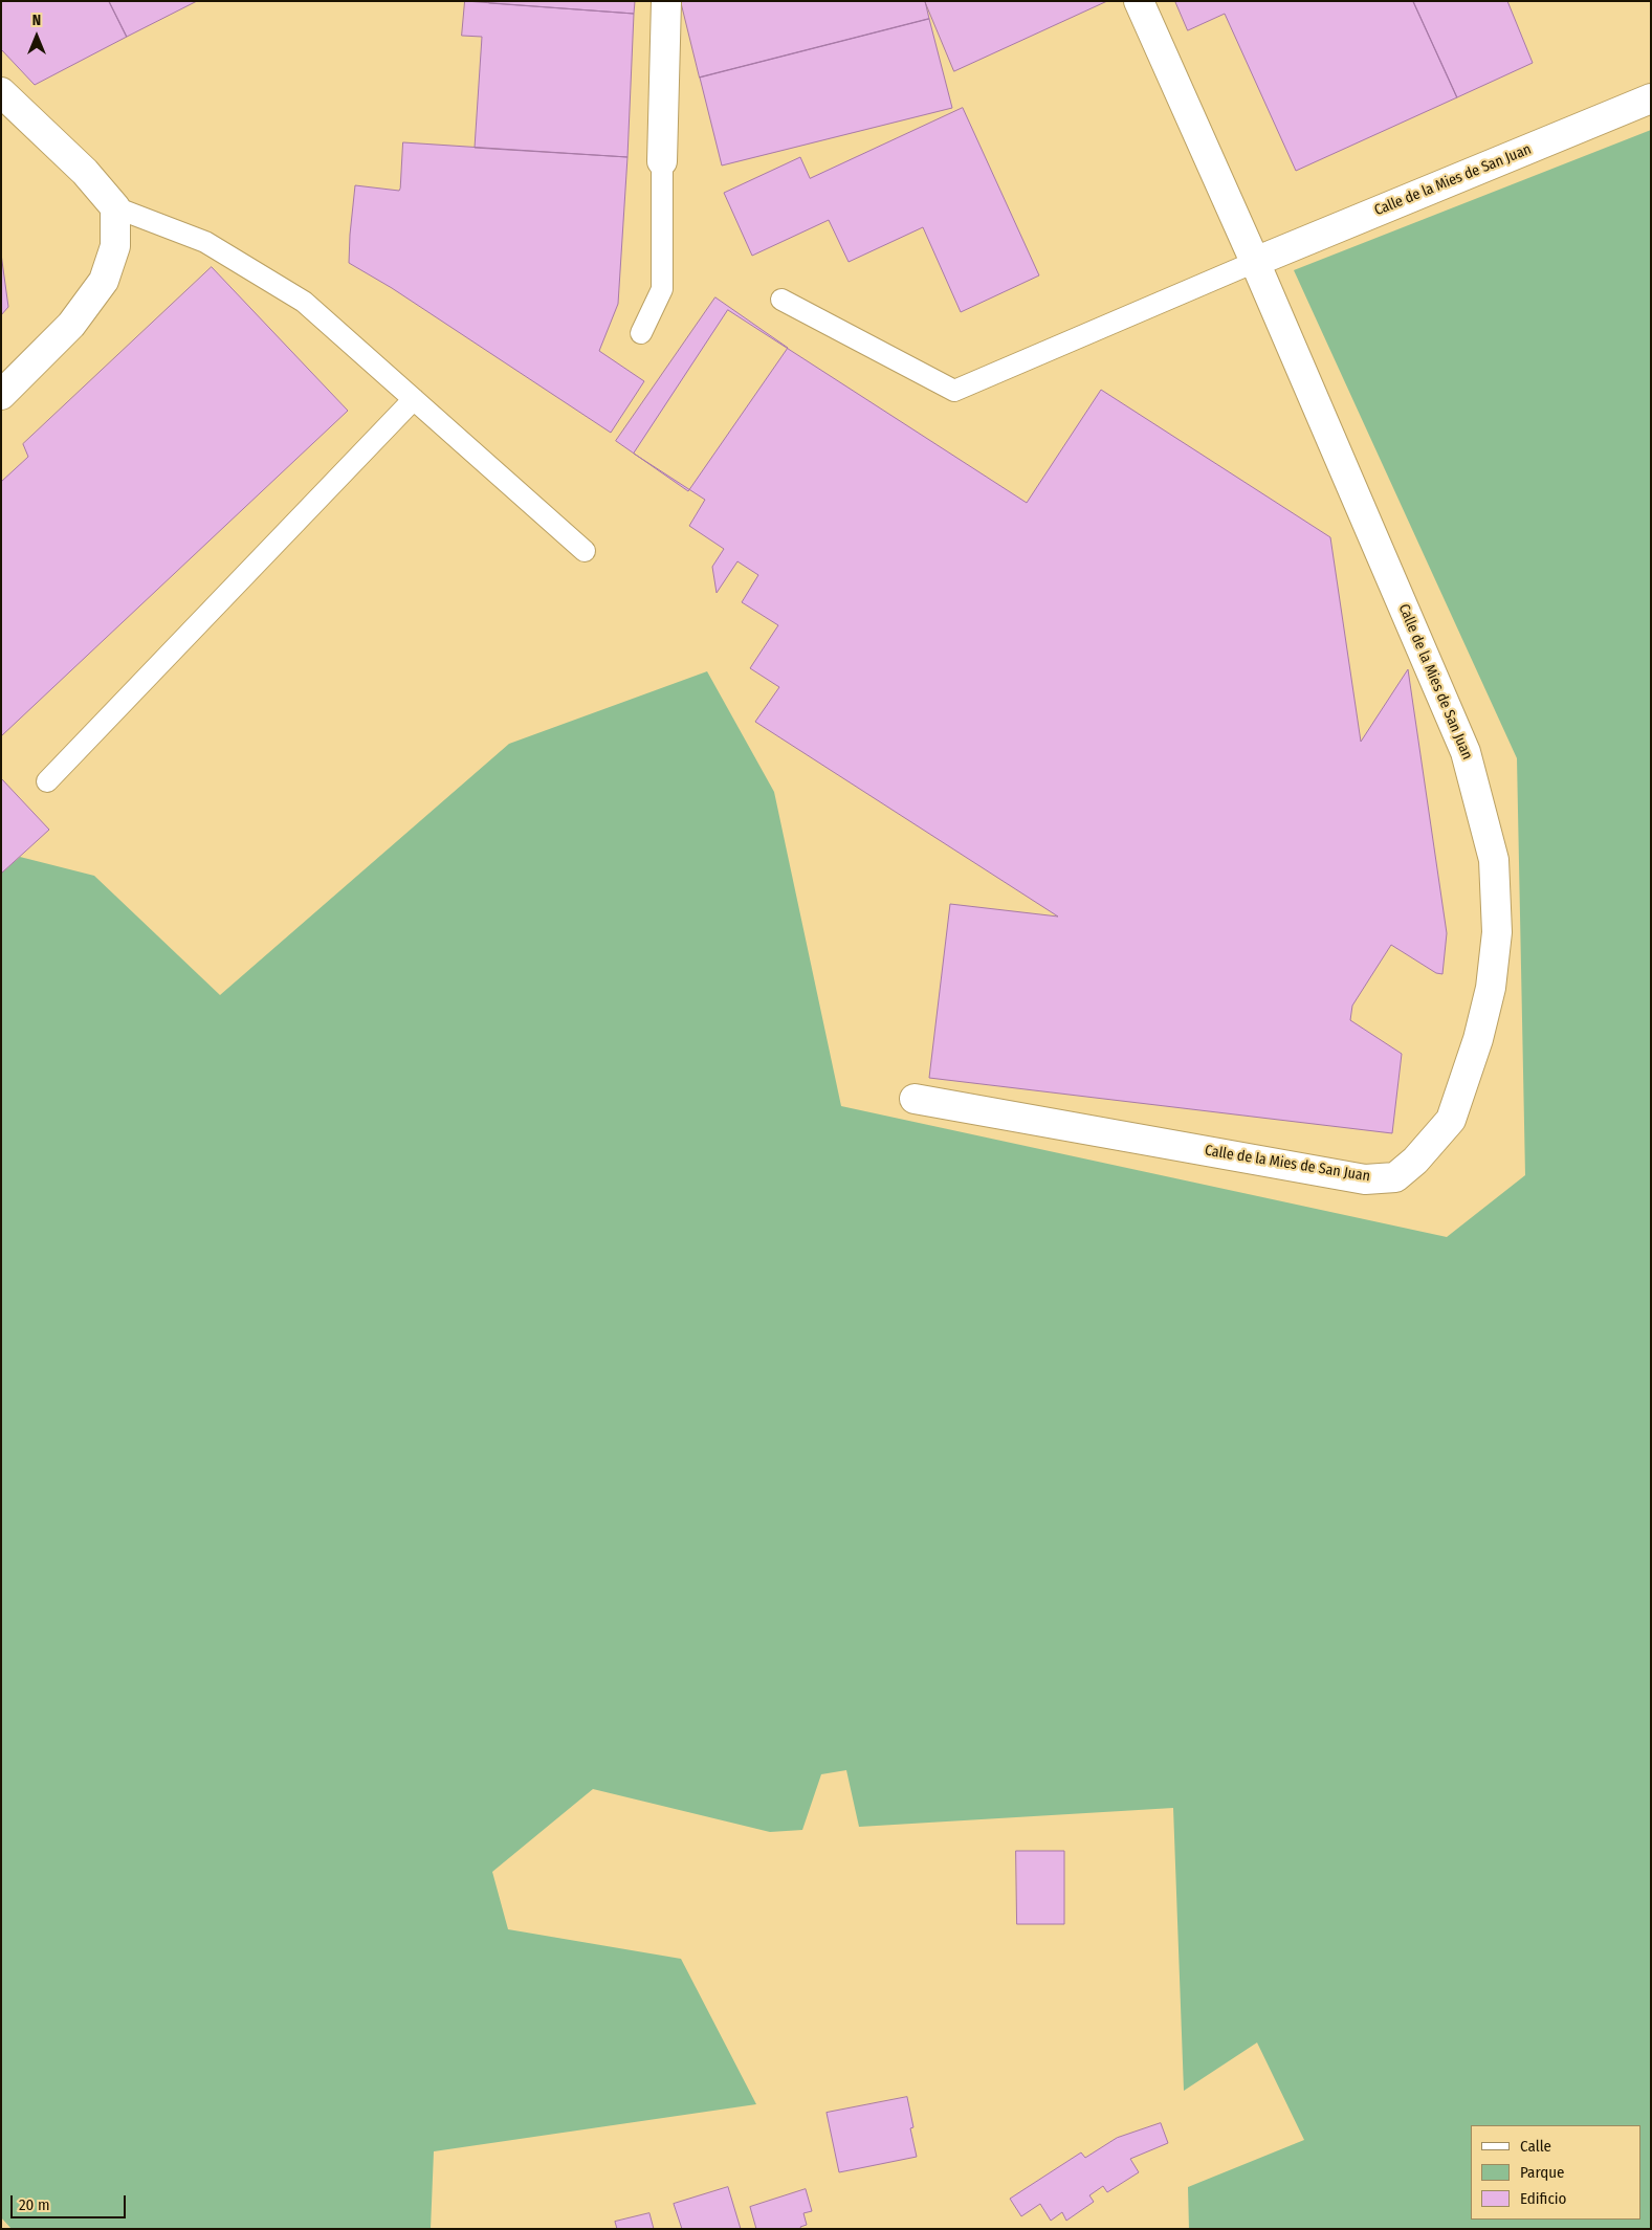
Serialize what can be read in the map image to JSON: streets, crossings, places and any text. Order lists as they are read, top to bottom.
{
  "streets": {
    "street": ["Calle de la Mies de San Juan"]
  },
  "legend": ["Calle", "Parque", "Edificio"],
  "scale_bar": "20 m",
  "north": "top"
}
